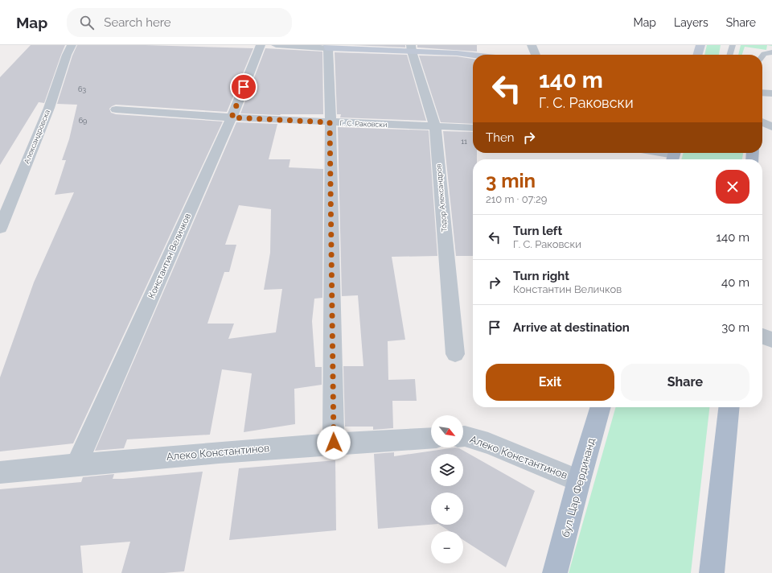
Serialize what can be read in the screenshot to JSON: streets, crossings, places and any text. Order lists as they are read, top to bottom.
{
  "streets": {
    "main road": ["бул. Цар Фердинанд"],
    "street": [
      "Г. С. Раковски",
      "Александровска",
      "Тодор Александров",
      "Константин Величков",
      "Алеко Константинов"
    ]
  },
  "crossings": [
    ["Г. С. Раковски", "Тодор Александров"],
    ["Г. С. Раковски", "Константин Величков"],
    ["Константин Величков", "Алеко Константинов"],
    ["Алеко Константинов", "бул. Цар Фердинанд"]
  ],
  "house_numbers": ["63", "69", "11"],
  "north": "bottom right",
  "page": {
    "header": "Map",
    "search": "Search here",
    "nav": ["Map", "Layers", "Share"],
    "turn": ["140 m", "Г. С. Раковски"],
    "then": "Then",
    "heading": ["3 min", "210 m · 07:29"],
    "list": [
      {
        "name": "Turn left",
        "note": "Г. С. Раковски",
        "value": "140 m"
      },
      {
        "name": "Turn right",
        "note": "Константин Величков",
        "value": "40 m"
      },
      {
        "name": "Arrive at destination",
        "value": "30 m"
      }
    ],
    "buttons": ["Exit", "Share"],
    "map_buttons": ["+", "−"]
  }
}
